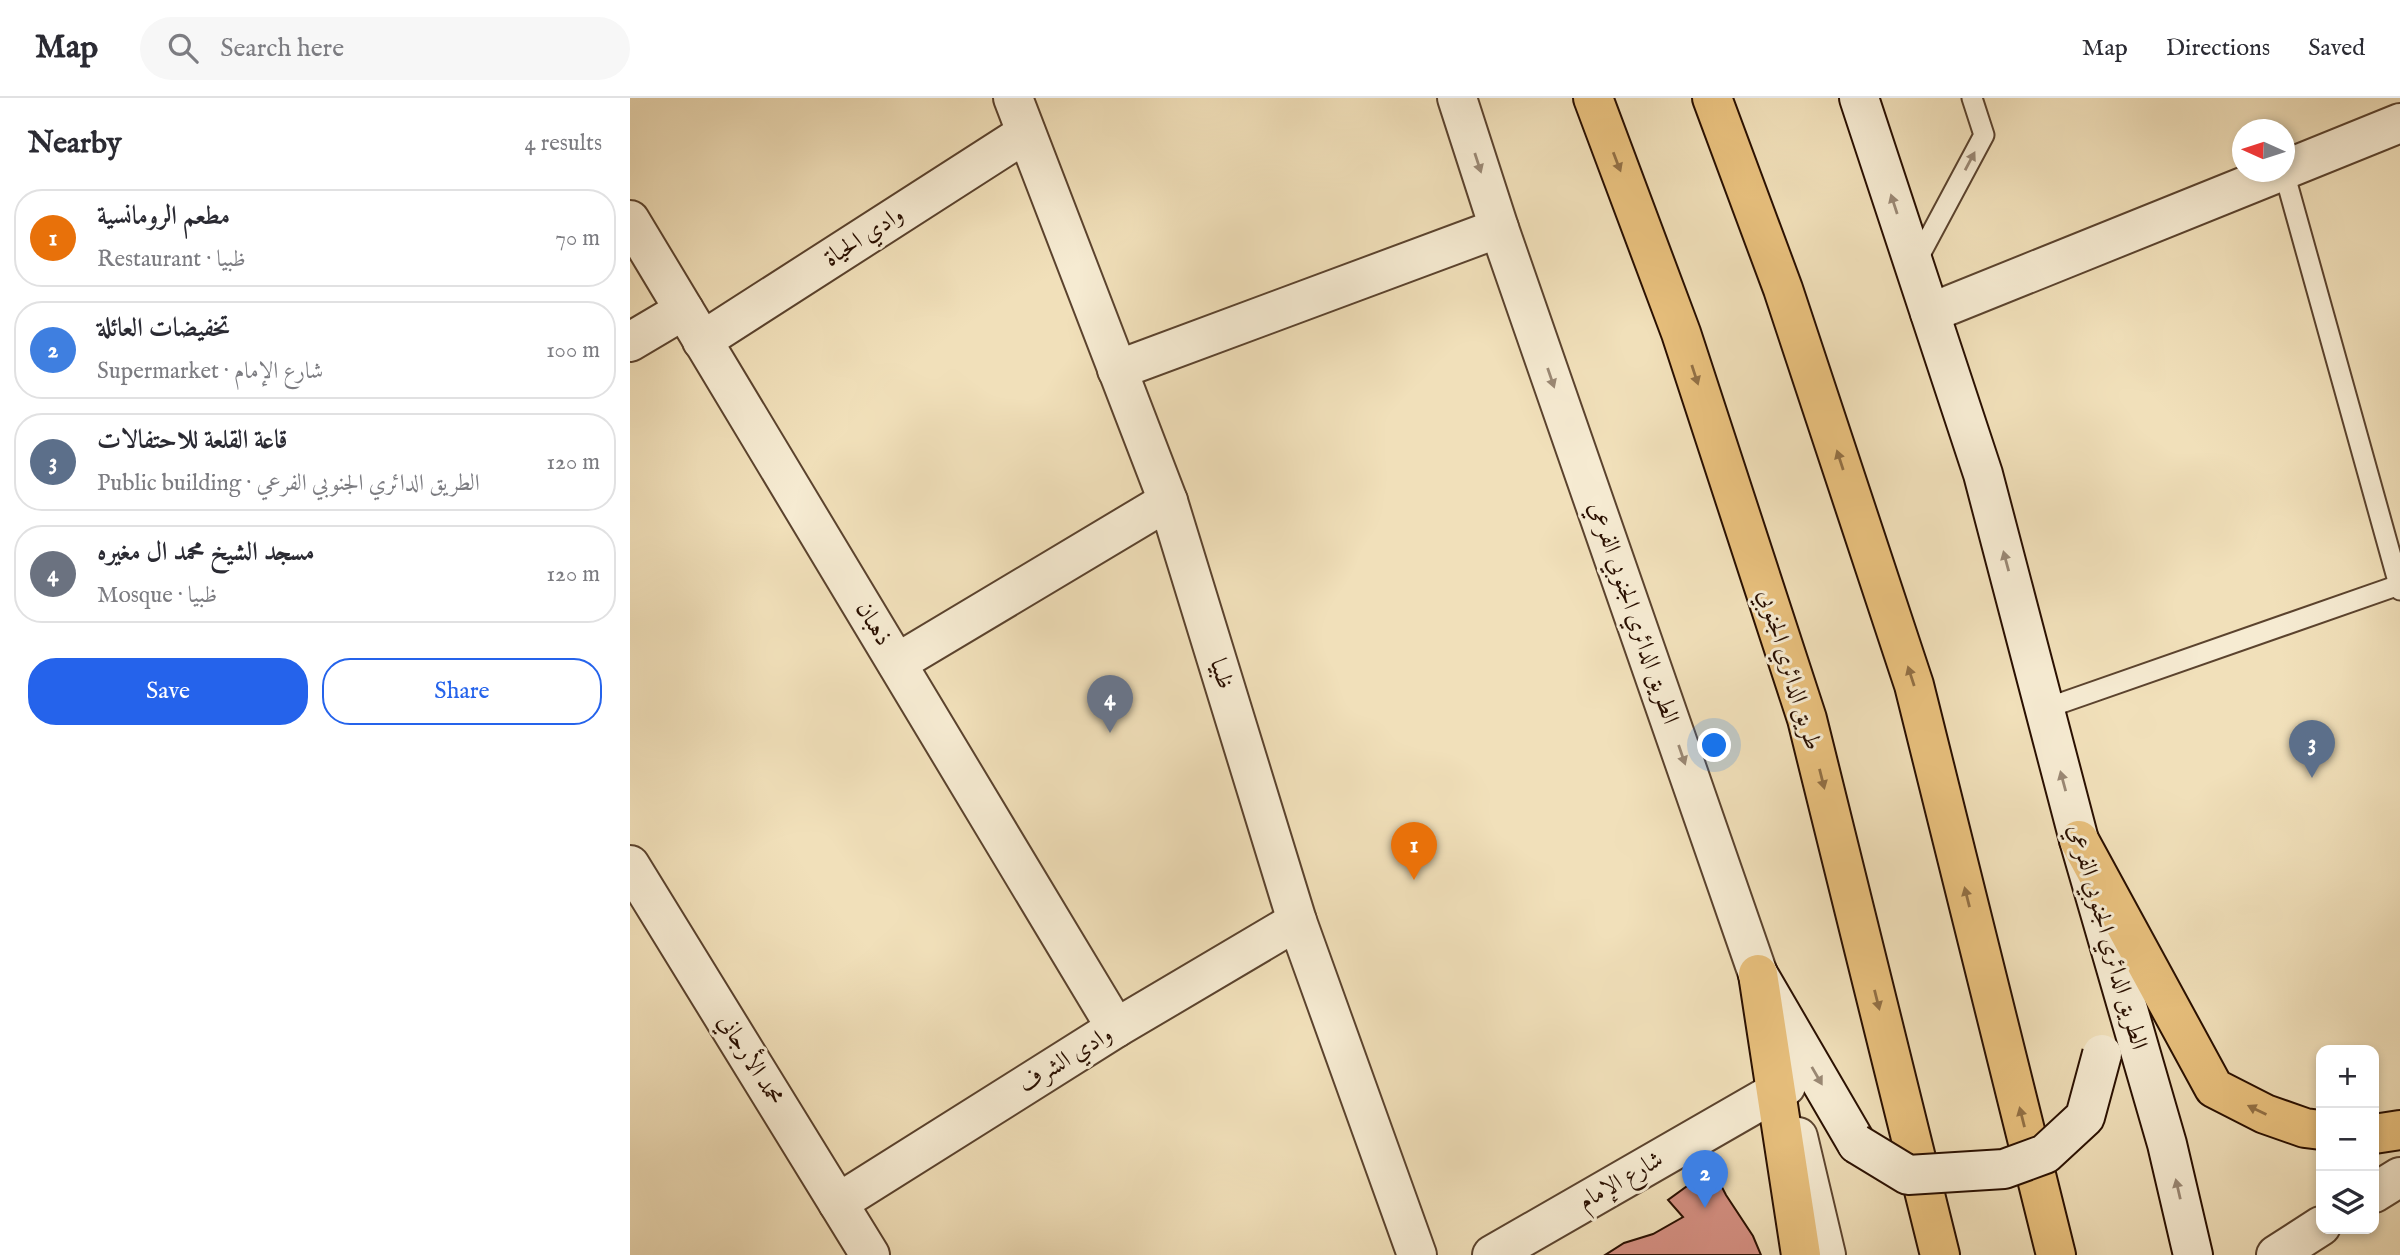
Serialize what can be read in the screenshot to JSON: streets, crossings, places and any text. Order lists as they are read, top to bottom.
{
  "streets": {
    "main road": ["طريق الدائري الجنوبي"],
    "street": [
      "وادي الحياة",
      "الطريق الدائري الجنوبي الفرعي",
      "ذهبان",
      "ظبيا",
      "محمد الأرجاني",
      "وادي الشرف",
      "شارع الإمام"
    ]
  },
  "crossings": [
    ["وادي الحياة", "ذهبان"],
    ["وادي الحياة", "ظبيا"],
    ["ذهبان", "وادي الشرف"],
    ["ظبيا", "وادي الشرف"],
    ["محمد الأرجاني", "وادي الشرف"]
  ],
  "north": "left",
  "page": {
    "header": "Map",
    "search": "Search here",
    "nav": ["Map", "Directions", "Saved"],
    "heading": ["Nearby", "4 results"],
    "list": [
      {
        "mark": "1",
        "name": "مطعم الرومانسية",
        "note": "Restaurant · ظبيا",
        "value": "70 m"
      },
      {
        "mark": "2",
        "name": "تخفيضات العائلة",
        "note": "Supermarket · شارع الإمام",
        "value": "100 m"
      },
      {
        "mark": "3",
        "name": "قاعة القلعة للاحتفالات",
        "note": "Public building · الطريق الدائري الجنوبي الفرعي",
        "value": "120 m"
      },
      {
        "mark": "4",
        "name": "مسجد الشيخ محمد ال مغيره",
        "note": "Mosque · ظبيا",
        "value": "120 m"
      }
    ],
    "buttons": ["Save", "Share"],
    "pins": [
      "4",
      "3",
      "1",
      "2"
    ],
    "map_buttons": ["+", "−"]
  }
}
